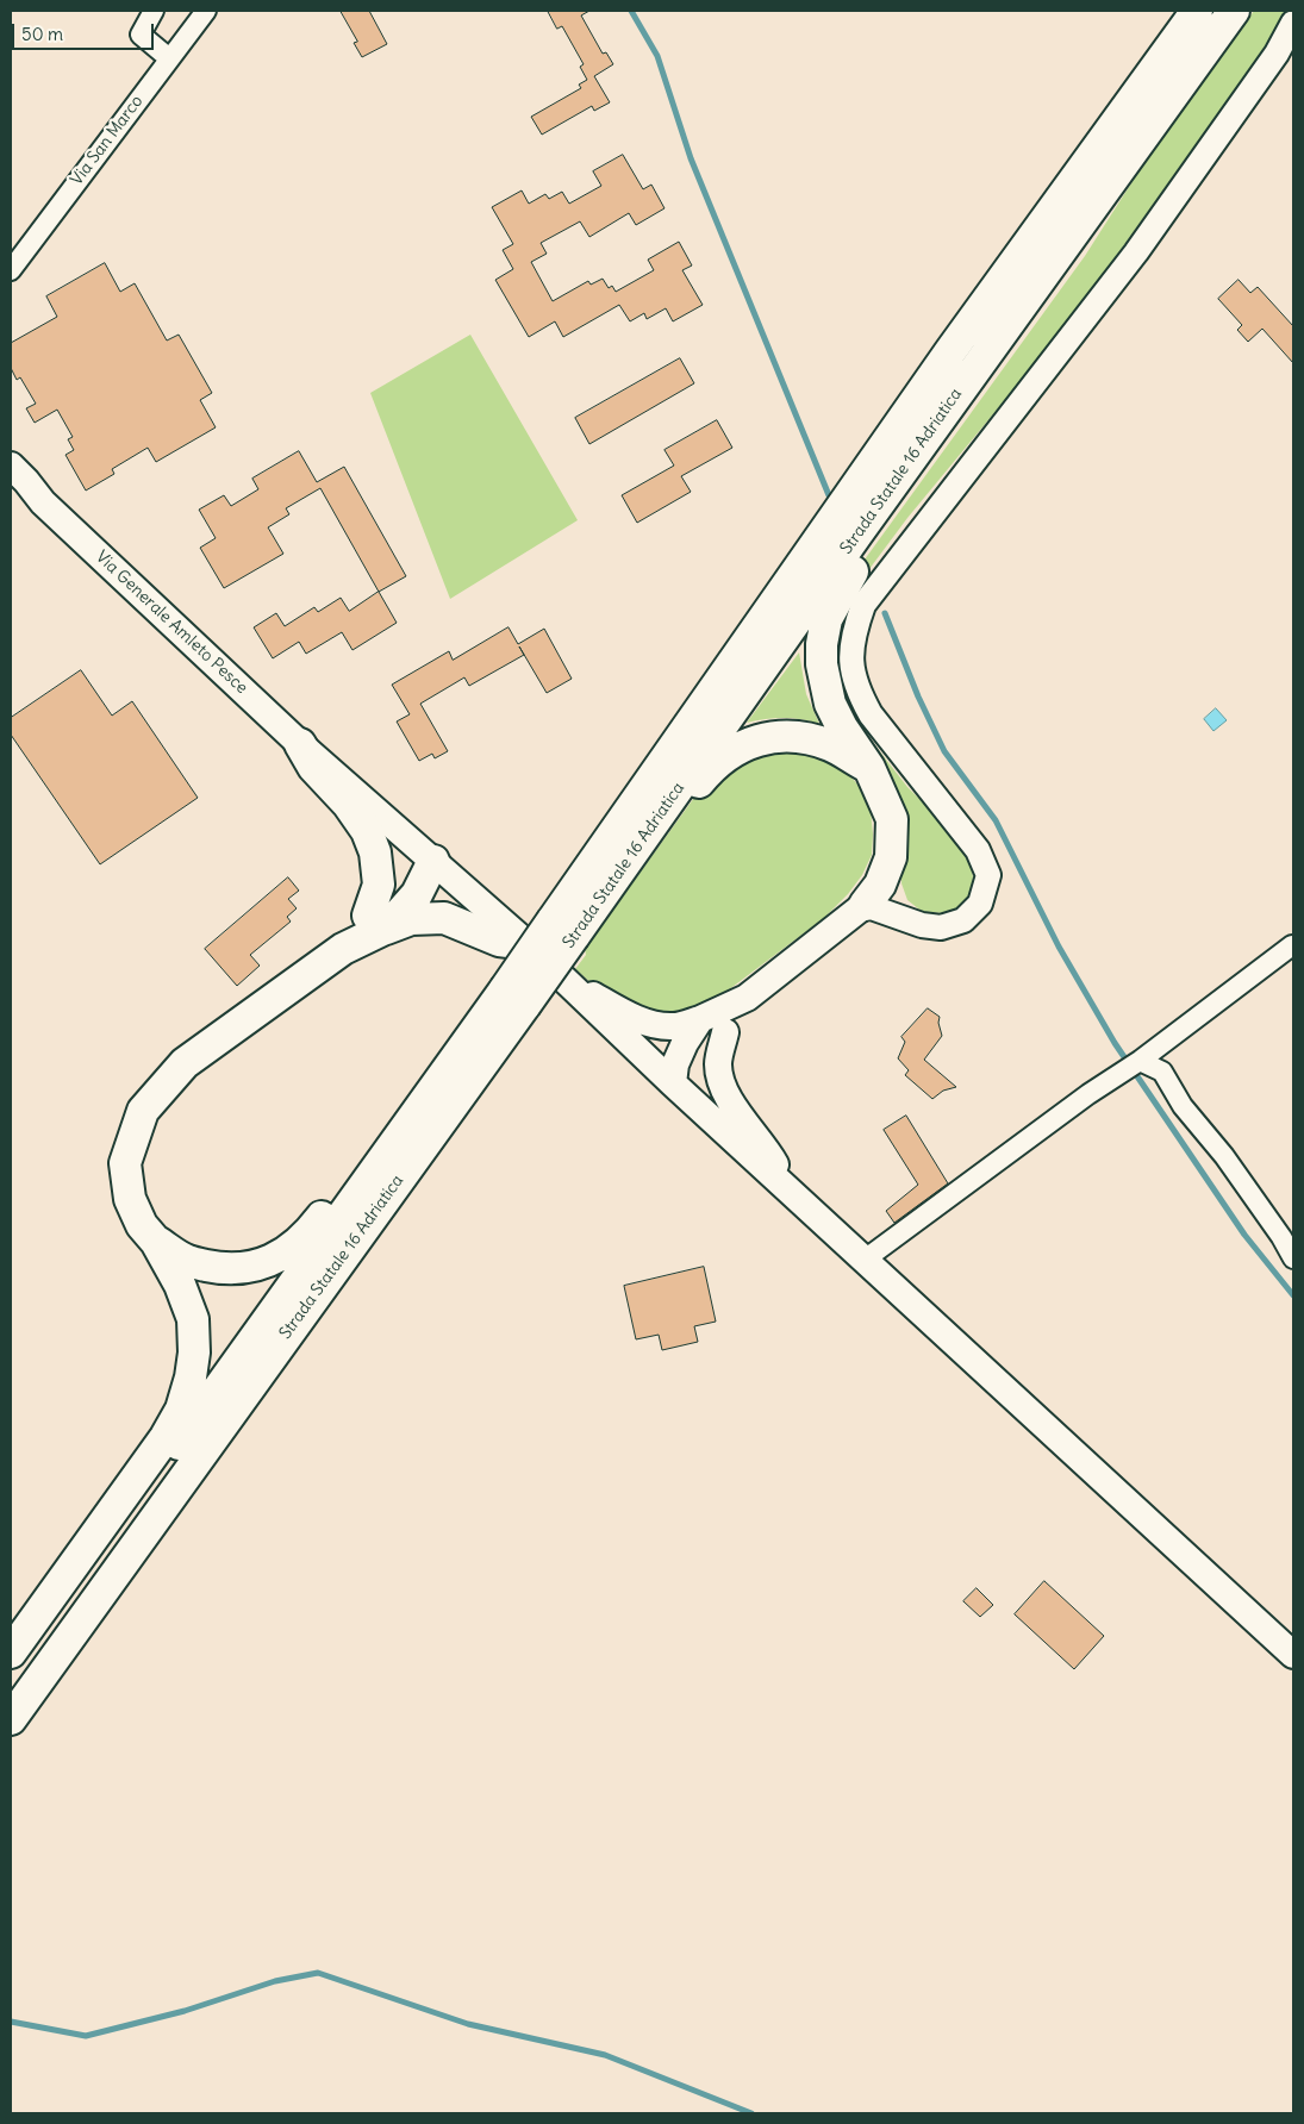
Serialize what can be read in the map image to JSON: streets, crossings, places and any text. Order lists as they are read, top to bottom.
{
  "streets": {
    "highway": ["Strada Statale 16 Adriatica"],
    "main road": ["Via Generale Amleto Pesce"],
    "street": ["Via San Marco"]
  },
  "scale_bar": "50 m"
}
